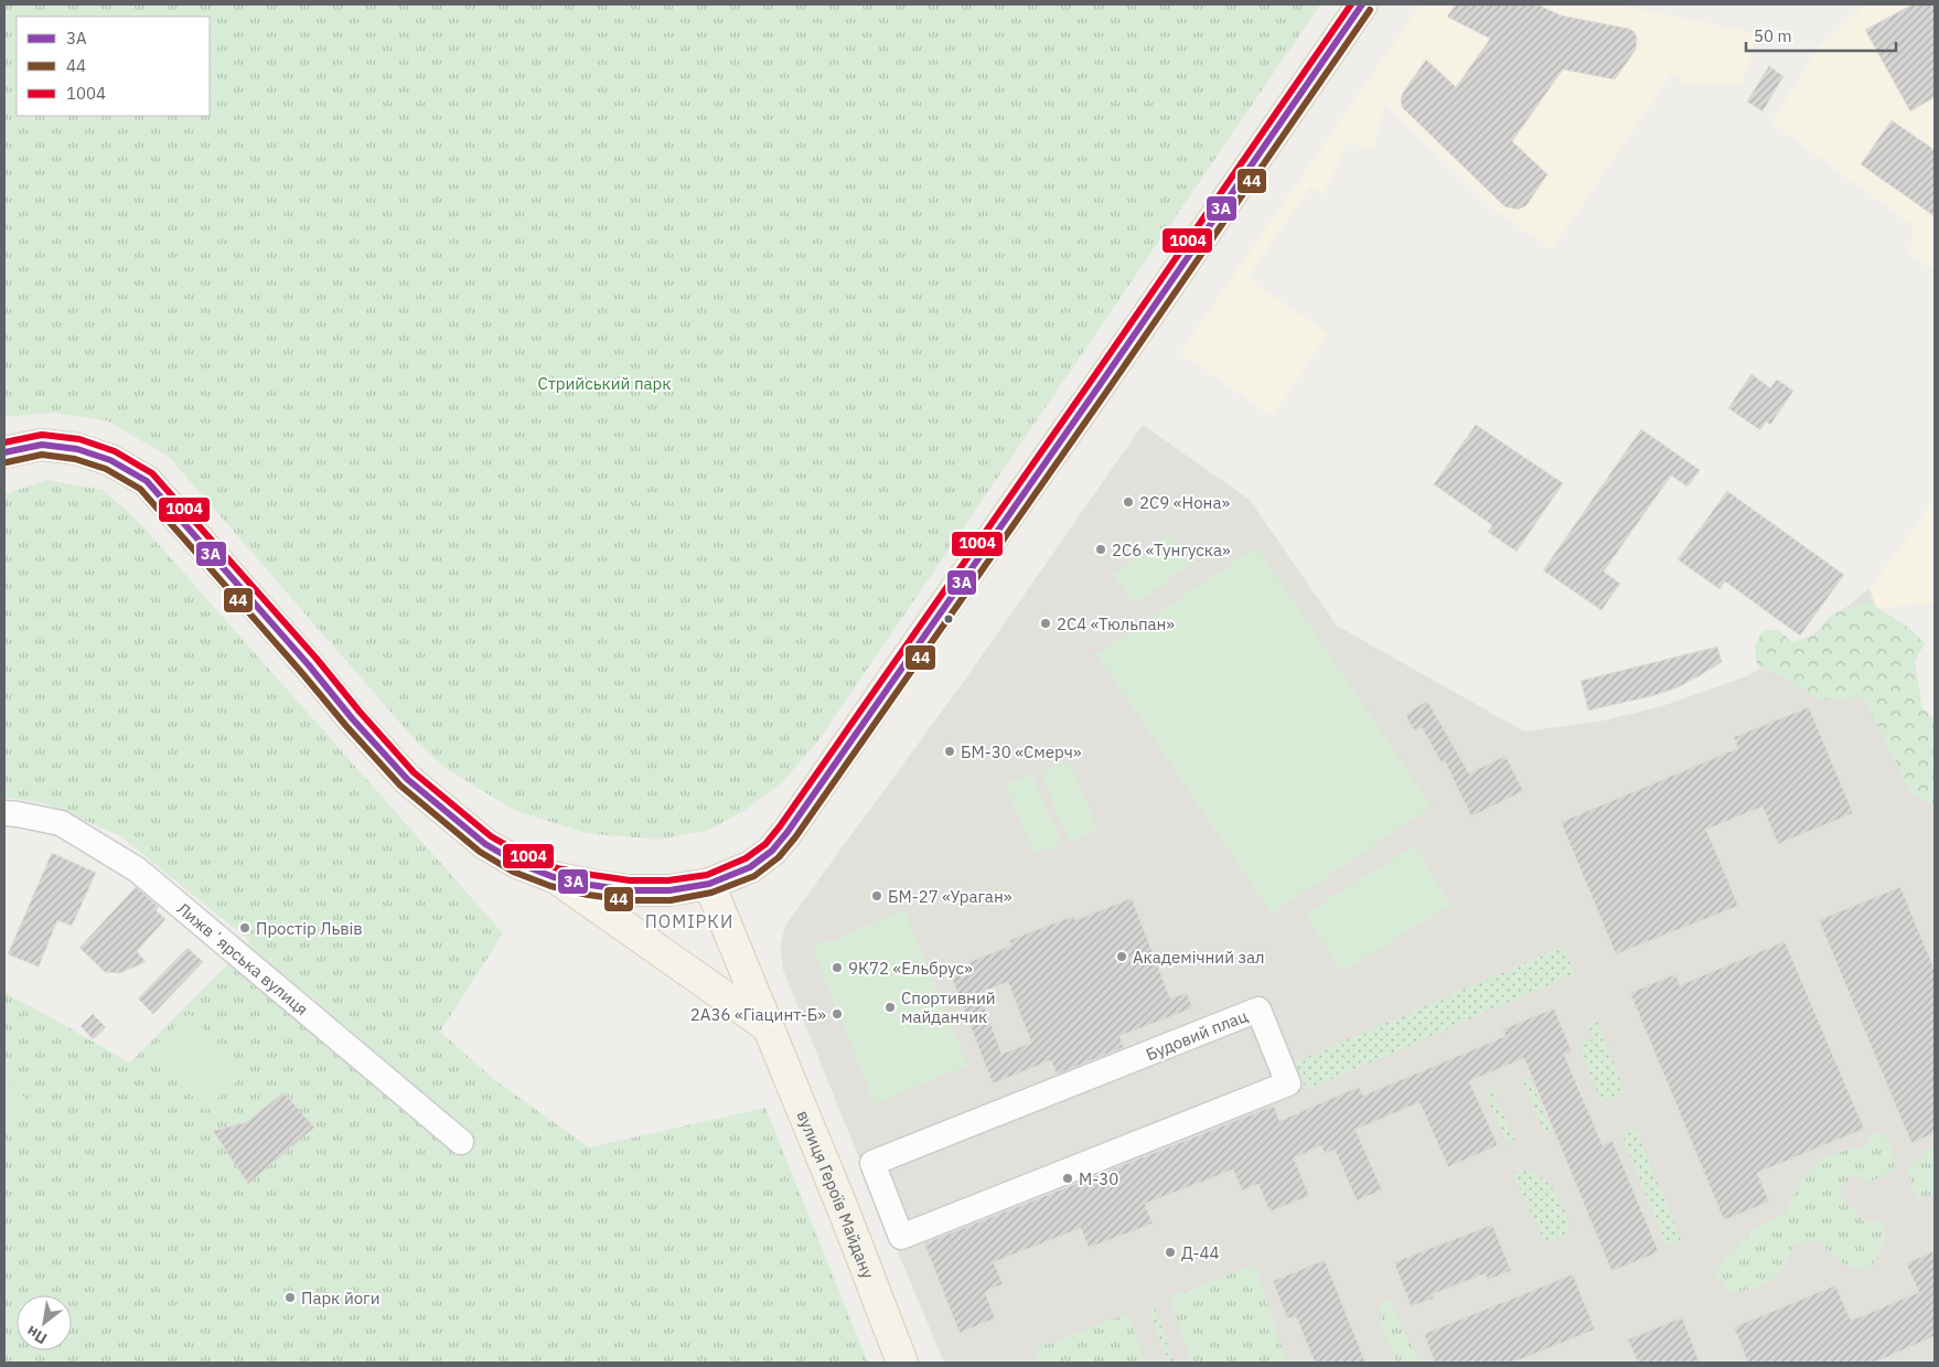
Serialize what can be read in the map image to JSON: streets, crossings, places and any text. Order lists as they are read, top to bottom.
{
  "streets": {
    "main road": ["вулиця Героїв Майдану"],
    "street": ["Лижвʼярська вулиця", "Будовий плац"]
  },
  "districts": ["ПОМІРКИ"],
  "parks": ["Стрийський парк"],
  "places": [
    "2С9 «Нона»",
    "2С6 «Тунгуска»",
    "2С4 «Тюльпан»",
    "БМ-30 «Смерч»",
    "БМ-27 «Ураган»",
    "Простір Львів",
    "Академічний зал",
    "9К72 «Ельбрус»",
    "Спортивний майданчик",
    "2А36 «Гіацинт-Б»",
    "М-30",
    "Д-44",
    "Парк йоги"
  ],
  "lines": ["transit line 3А", "transit line 1004", "transit line 44"],
  "legend": ["3А", "44", "1004"],
  "scale_bar": "50 m",
  "north": "bottom left"
}
